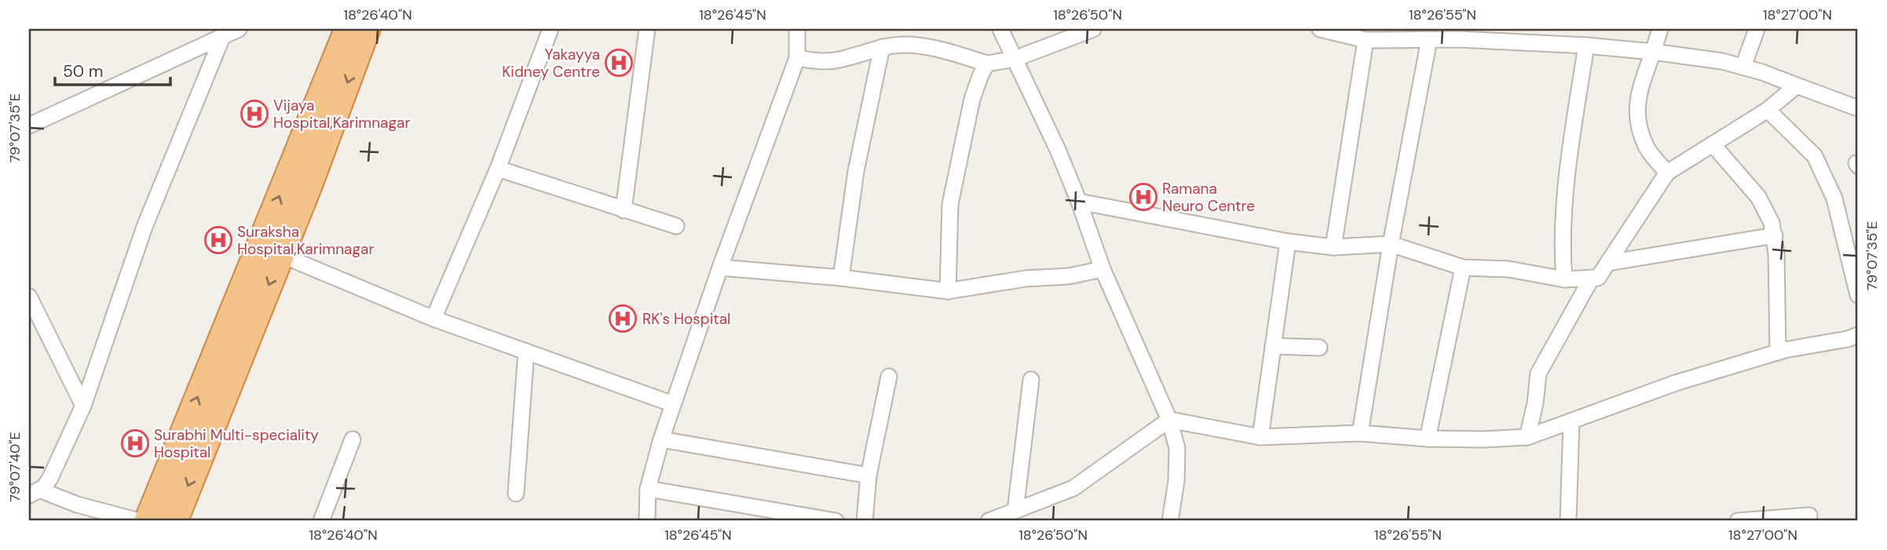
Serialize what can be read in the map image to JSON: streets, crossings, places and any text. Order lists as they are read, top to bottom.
{
  "places": {
    "hospital": [
      "Yakayya Kidney Centre",
      "Vijaya Hospital,Karimnagar",
      "Ramana Neuro Centre",
      "Suraksha Hospital,Karimnagar",
      "RK's Hospital",
      "Surabhi Multi-speciality Hospital"
    ]
  },
  "scale_bar": "50 m",
  "coordinates": [
    "18°26'40\"N",
    "18°26'45\"N",
    "18°26'50\"N",
    "18°26'55\"N",
    "18°27'00\"N",
    "79°07'35\"E",
    "79°07'40\"E"
  ]
}
